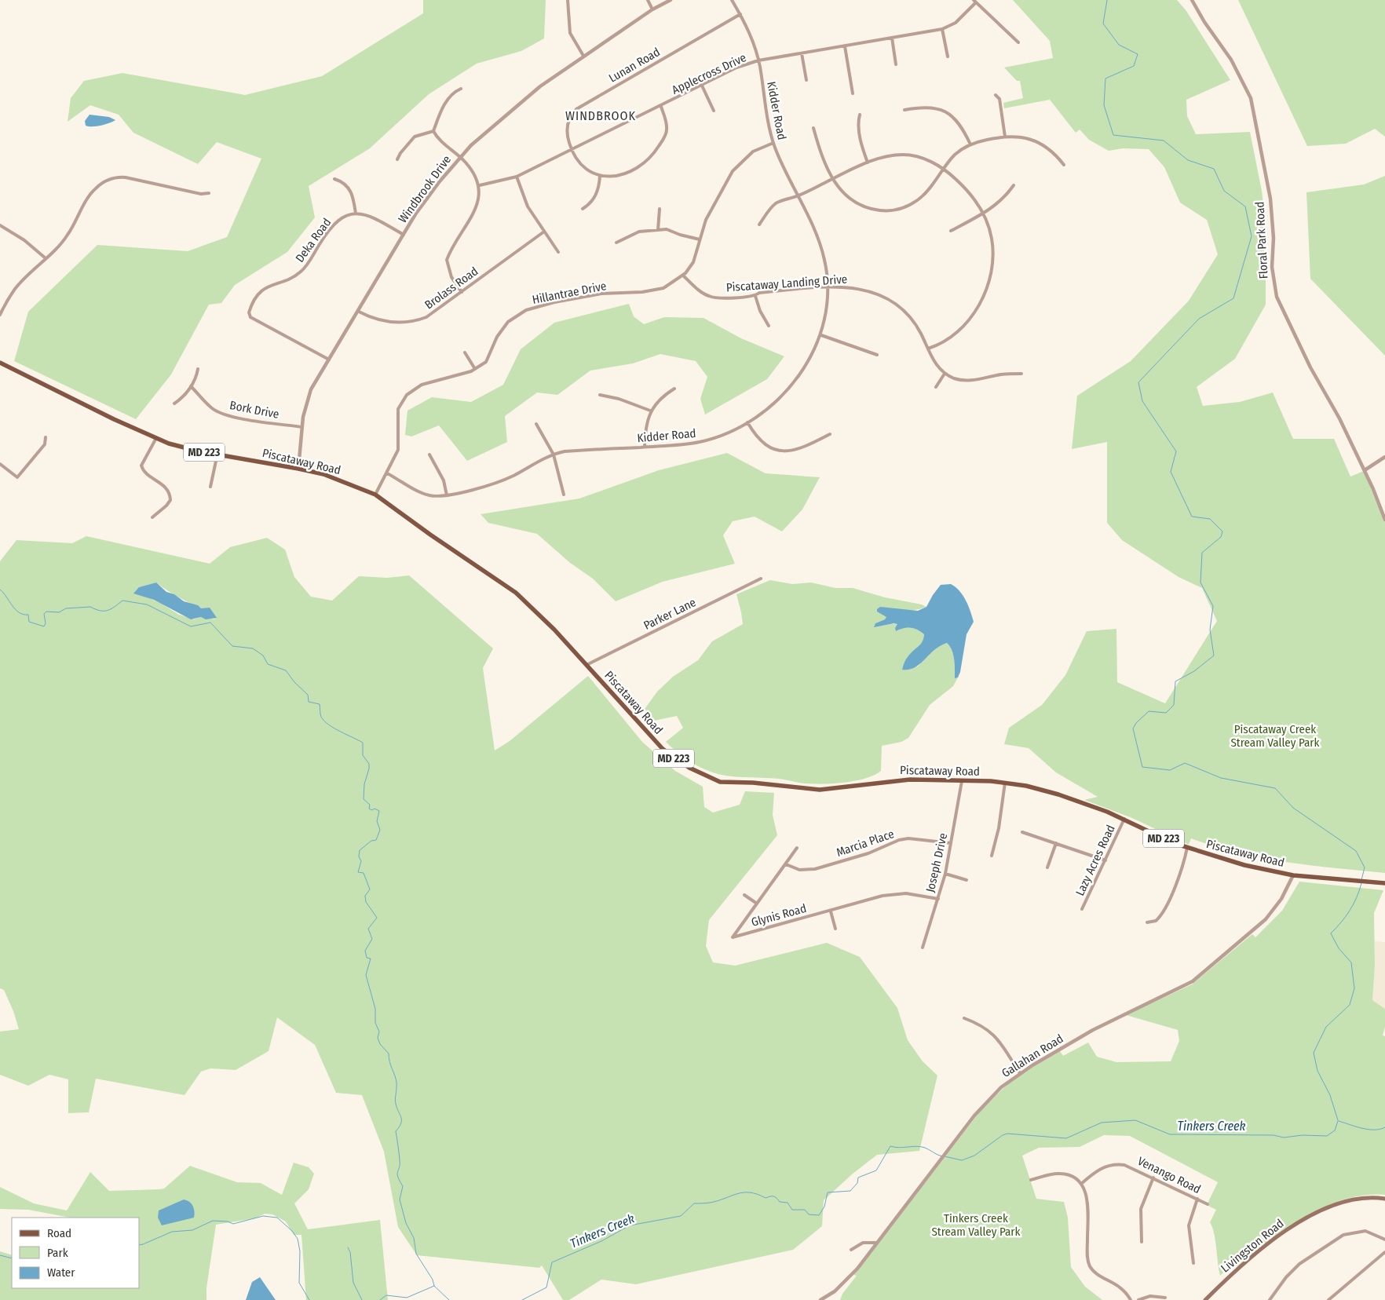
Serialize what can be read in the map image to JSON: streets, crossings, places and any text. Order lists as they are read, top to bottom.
{
  "streets": {
    "main road": ["MD 223", "Piscataway Road", "Livingston Road"],
    "street": [
      "Lunan Road",
      "Applecross Drive",
      "Kidder Road",
      "Windbrook Drive",
      "Deka Road",
      "Floral Park Road",
      "Piscataway Landing Drive",
      "Brolass Road",
      "Hillantrae Drive",
      "Bork Drive",
      "Parker Lane",
      "Marcia Place",
      "Lazy Acres Road",
      "Joseph Drive",
      "Glynis Road",
      "Gallahan Road",
      "Venango Road"
    ]
  },
  "crossings": [
    ["Lunan Road", "Applecross Drive"],
    ["Lunan Road", "Kidder Road"],
    ["Applecross Drive", "Kidder Road"],
    ["Kidder Road", "Piscataway Landing Drive"],
    ["Kidder Road", "Hillantrae Drive"],
    ["Windbrook Drive", "Deka Road"],
    ["Windbrook Drive", "Brolass Road"],
    ["Windbrook Drive", "Bork Drive"],
    ["Windbrook Drive", "Piscataway Road"],
    ["Piscataway Landing Drive", "Hillantrae Drive"],
    ["Hillantrae Drive", "Piscataway Road"],
    ["Piscataway Road", "Parker Lane"],
    ["Piscataway Road", "Lazy Acres Road"],
    ["Piscataway Road", "Joseph Drive"],
    ["Piscataway Road", "Gallahan Road"],
    ["Marcia Place", "Joseph Drive"],
    ["Marcia Place", "Glynis Road"],
    ["Joseph Drive", "Glynis Road"]
  ],
  "districts": ["WINDBROOK"],
  "water": ["Tinkers Creek"],
  "parks": ["Piscataway Creek Stream Valley Park", "Tinkers Creek Stream Valley Park"],
  "legend": ["Road", "Park", "Water"]
}
